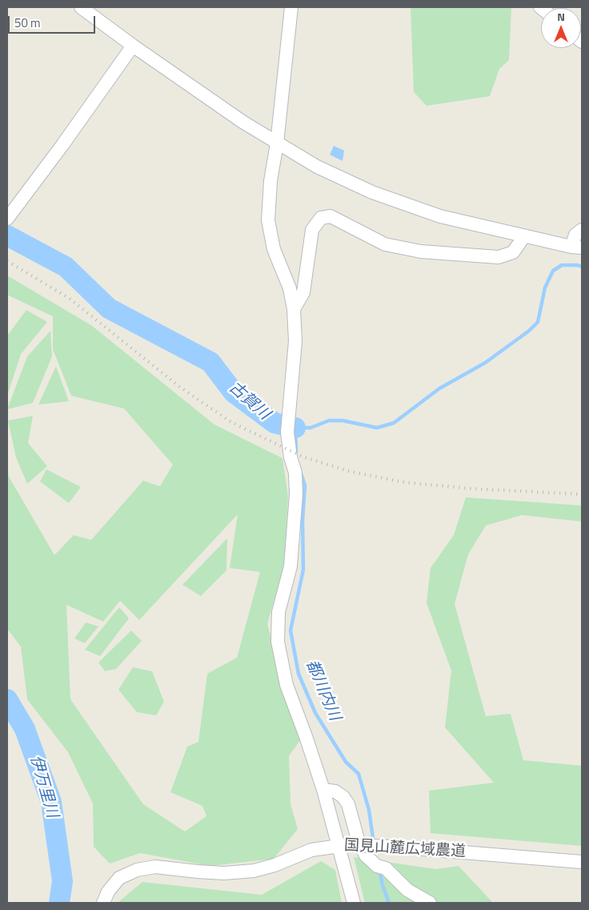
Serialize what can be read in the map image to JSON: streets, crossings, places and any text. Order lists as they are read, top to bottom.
{
  "streets": {
    "street": ["国見山麓広域農道"]
  },
  "water": ["古賀川", "都川内川", "伊万里川"],
  "scale_bar": "50 m",
  "north": "top"
}
